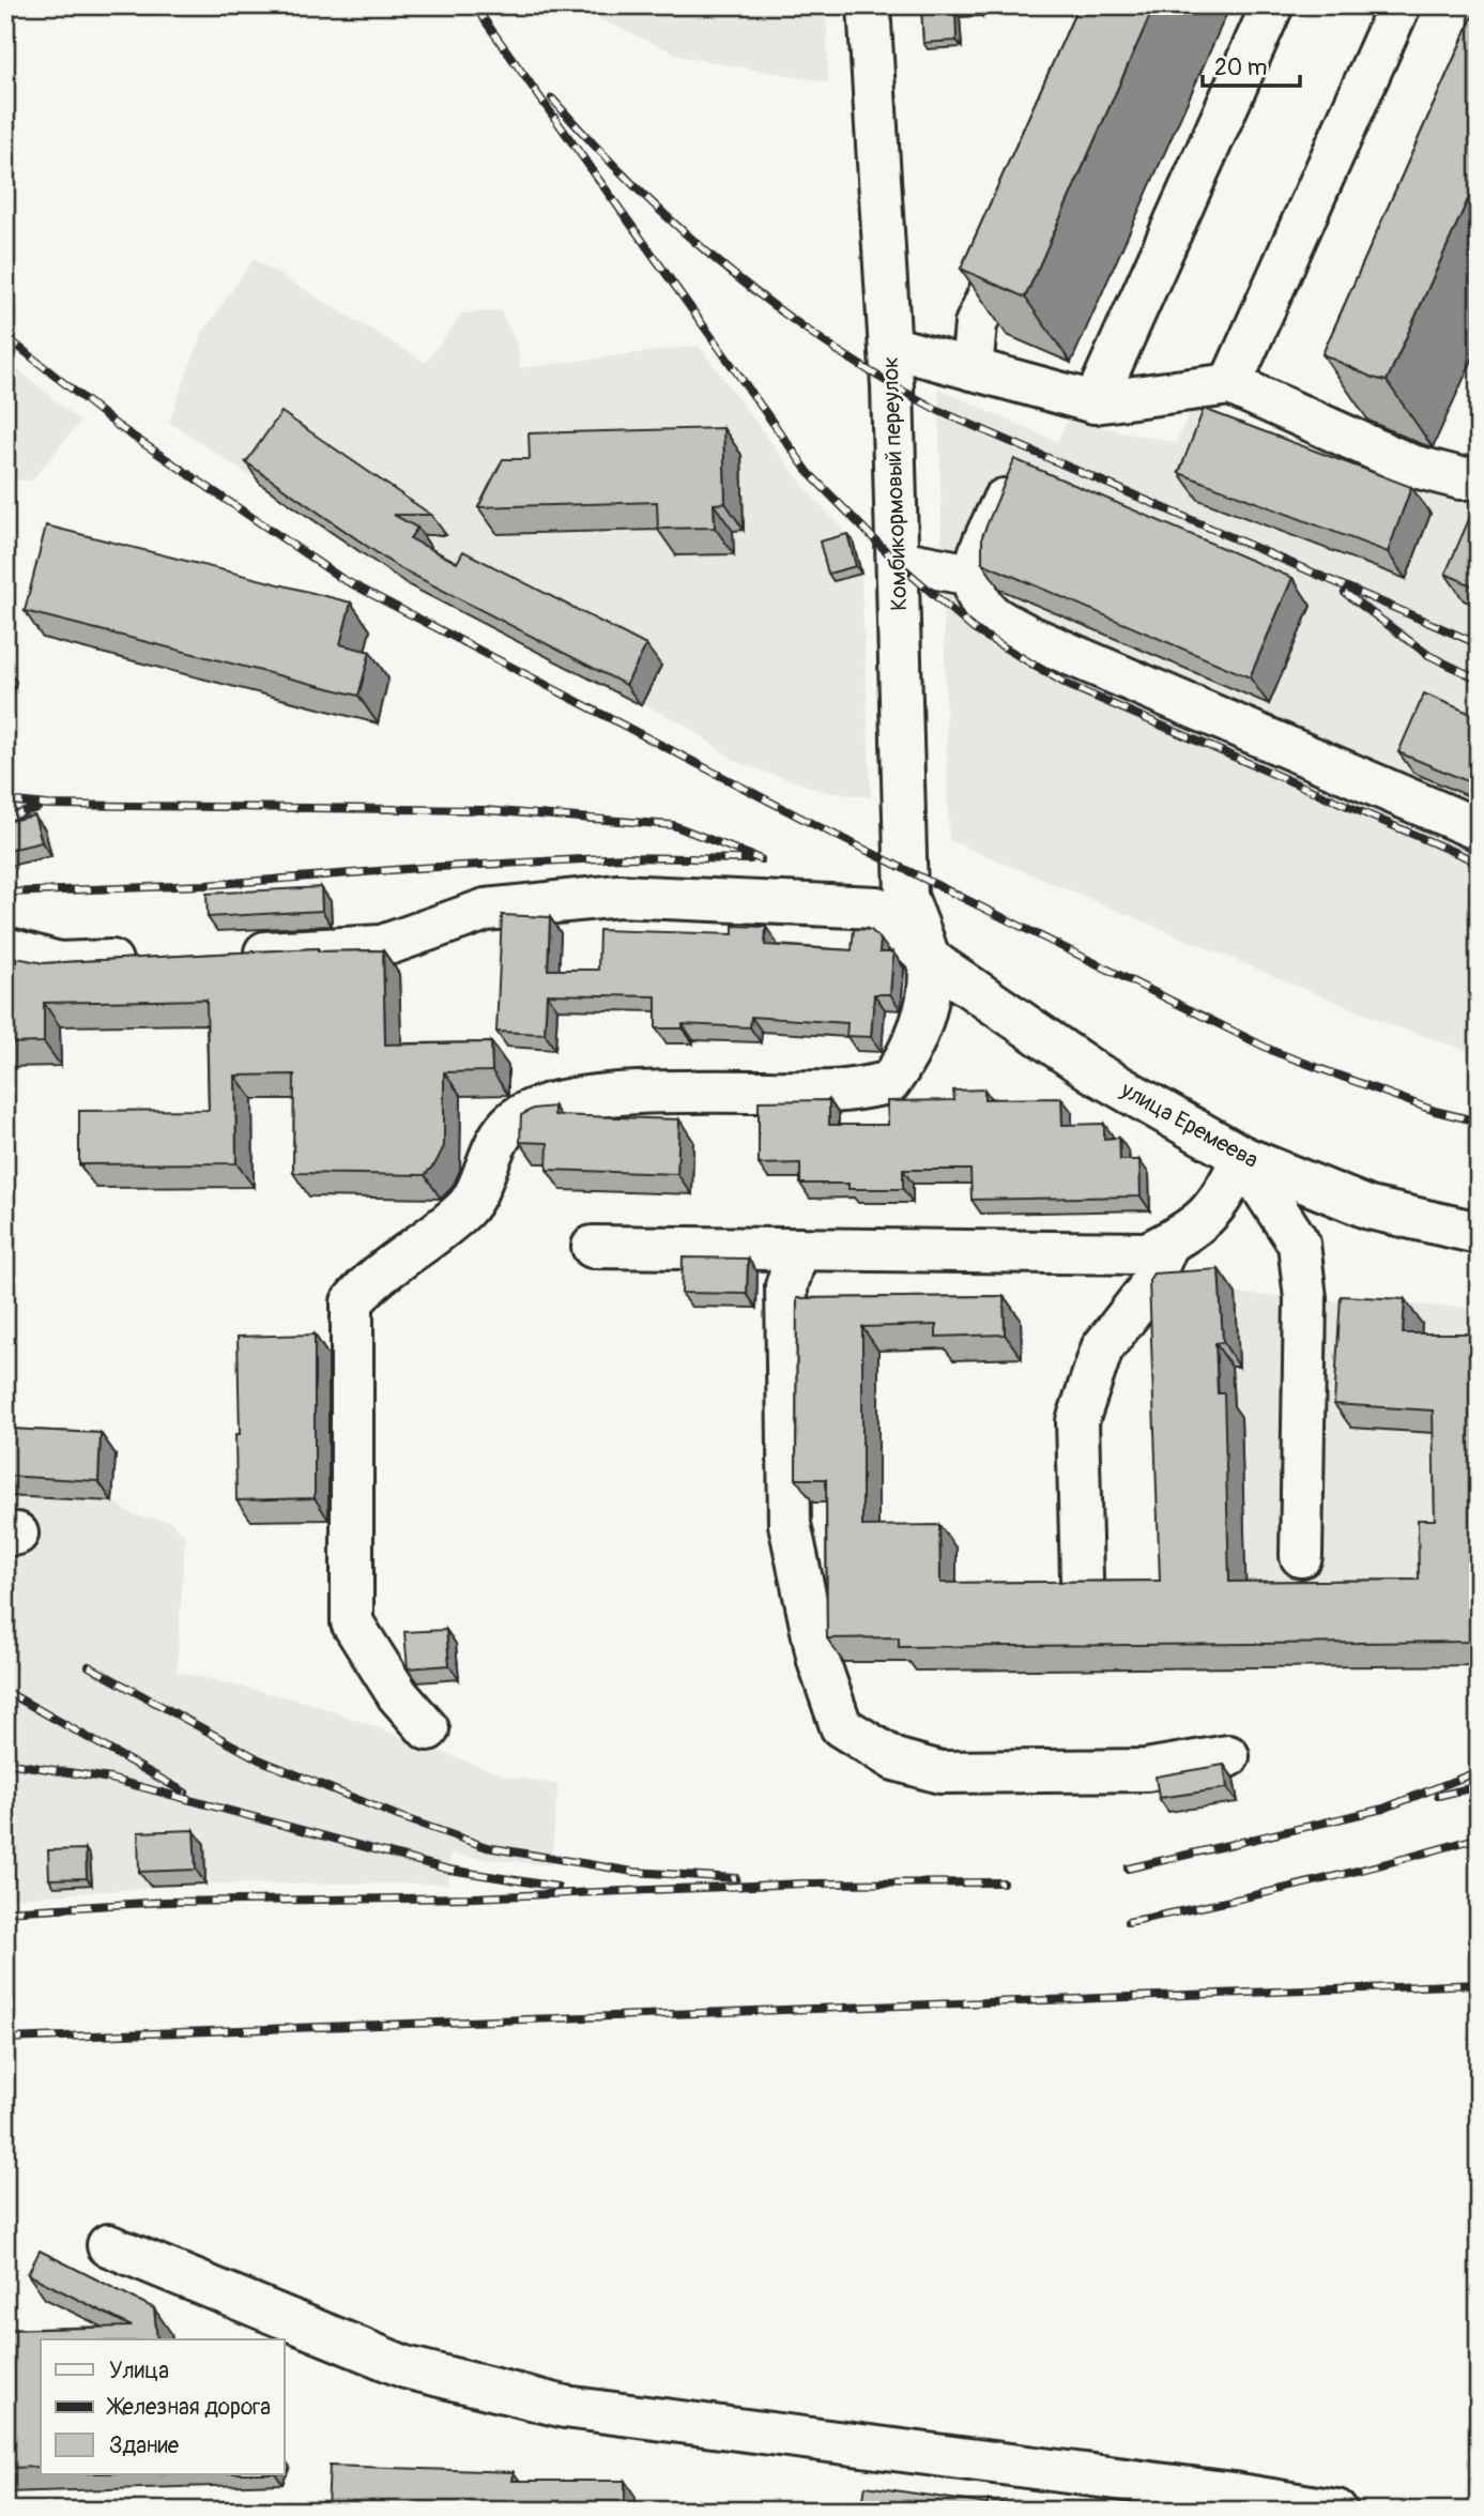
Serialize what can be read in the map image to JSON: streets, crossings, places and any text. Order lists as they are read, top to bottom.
{
  "streets": {
    "street": ["Комбикормовый переулок", "улица Еремеева"]
  },
  "crossings": [
    ["Комбикормовый переулок", "улица Еремеева"]
  ],
  "legend": ["Улица", "Железная дорога", "Здание"],
  "scale_bar": "20 m"
}
